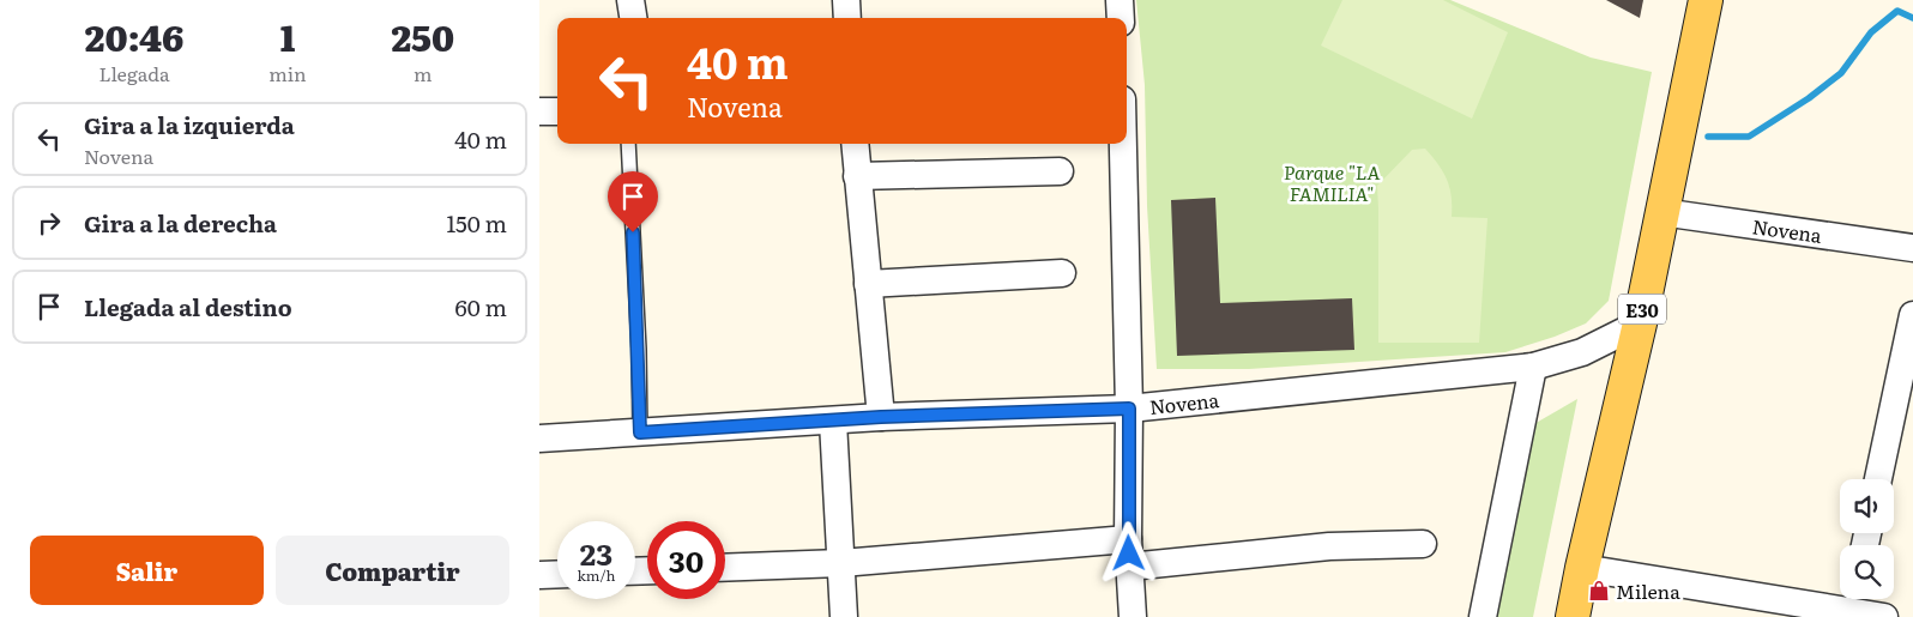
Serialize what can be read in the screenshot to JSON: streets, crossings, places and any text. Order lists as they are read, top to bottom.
{
  "streets": {
    "main road": ["E30"],
    "street": ["Novena"]
  },
  "crossings": [
    ["Novena", "E30"]
  ],
  "parks": ["Parque \"LA FAMILIA\""],
  "places": {
    "shop": ["Milena"]
  },
  "page": {
    "eta": [
      "20:46",
      "Llegada",
      "1",
      "min",
      "250",
      "m"
    ],
    "turn": ["40 m", "Novena"],
    "list": [
      {
        "name": "Gira a la izquierda",
        "note": "Novena",
        "value": "40 m"
      },
      {
        "name": "Gira a la derecha",
        "value": "150 m"
      },
      {
        "name": "Llegada al destino",
        "value": "60 m"
      }
    ],
    "speed": "23 km/h",
    "limit": "30",
    "buttons": ["Salir", "Compartir"]
  }
}
